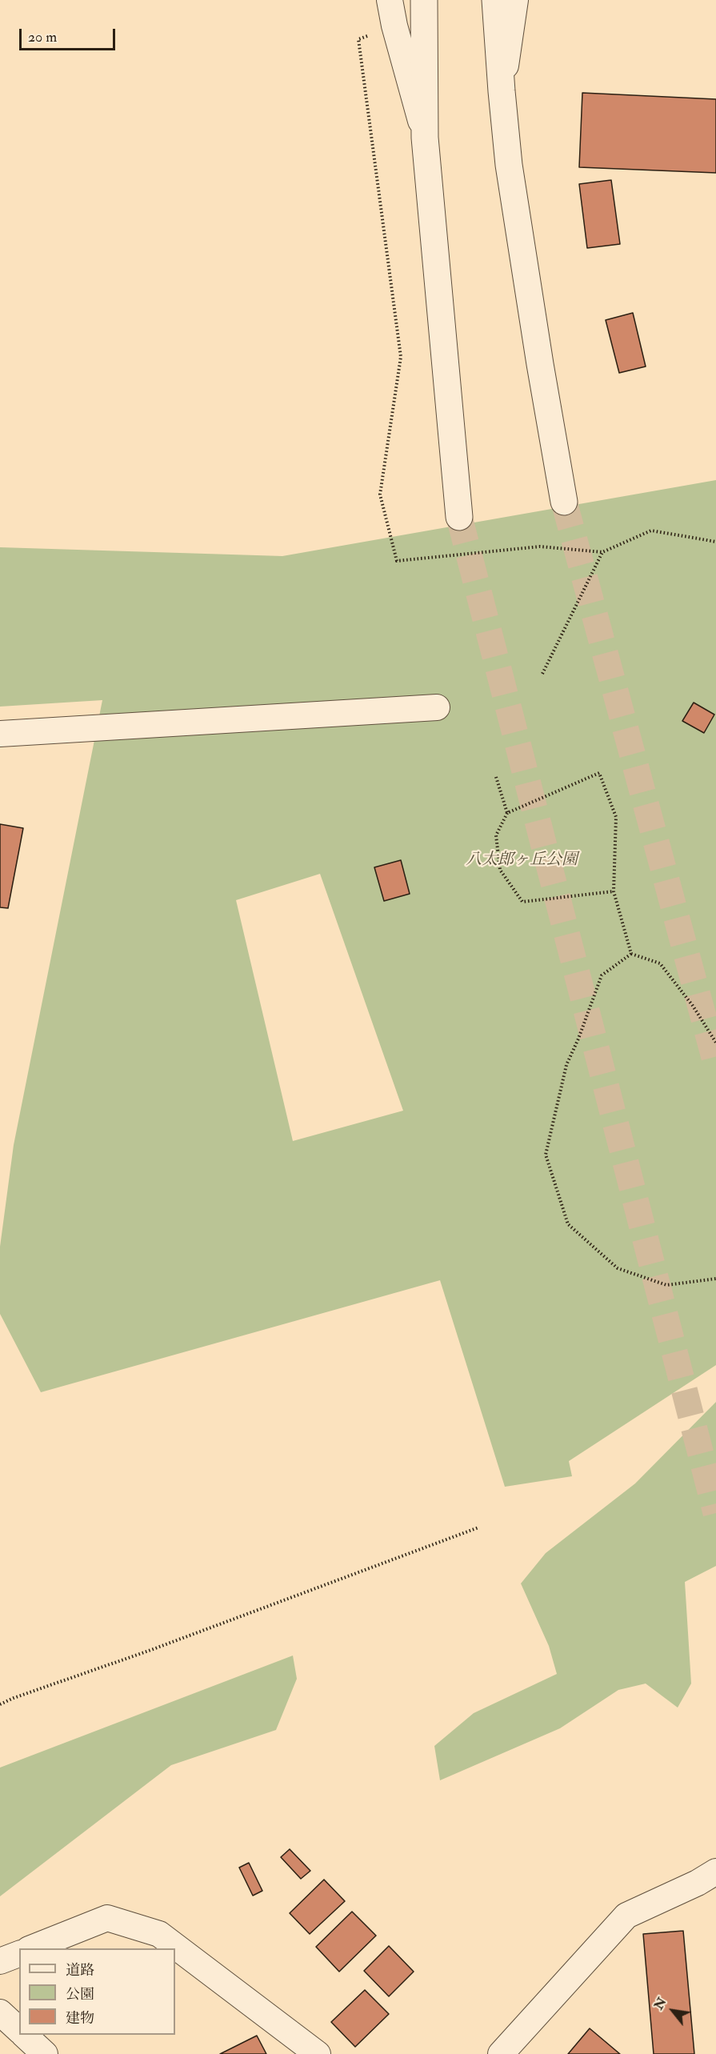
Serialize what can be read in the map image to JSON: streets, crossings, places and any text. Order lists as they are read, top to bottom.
{
  "parks": ["八太郎ヶ丘公園"],
  "legend": ["道路", "公園", "建物"],
  "scale_bar": "20 m",
  "north": "top left"
}
